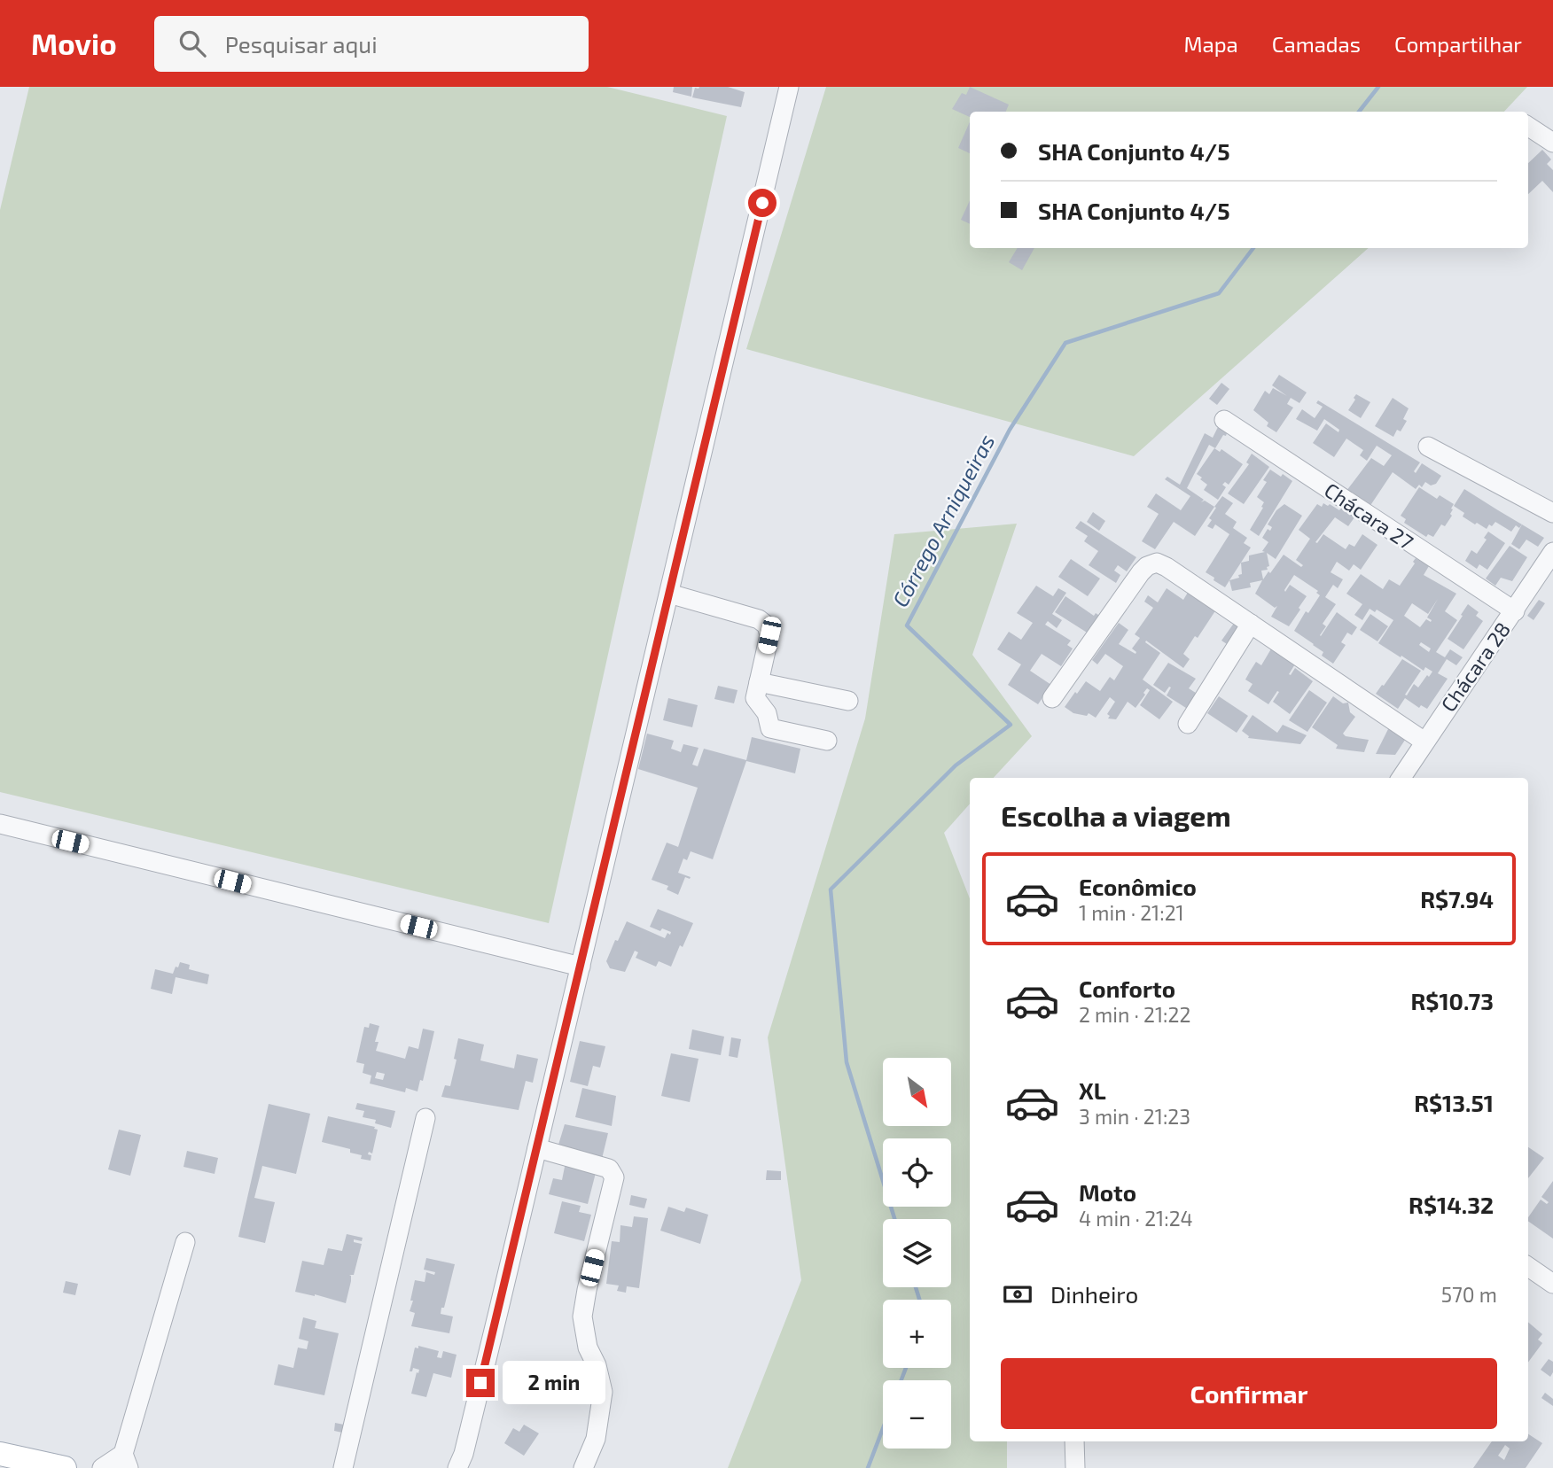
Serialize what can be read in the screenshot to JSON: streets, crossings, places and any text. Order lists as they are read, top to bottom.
{
  "streets": {
    "street": ["Chácara 27", "Chácara 28"]
  },
  "crossings": [
    ["Chácara 27", "Chácara 28"]
  ],
  "water": ["Córrego Arniqueiras"],
  "north": "bottom right",
  "page": {
    "header": "Movio",
    "search": "Pesquisar aqui",
    "nav": ["Mapa", "Camadas", "Compartilhar"],
    "banner": ["SHA Conjunto 4/5", "SHA Conjunto 4/5"],
    "heading": "Escolha a viagem",
    "list": [
      {
        "name": "Econômico",
        "note": "1 min · 21:21",
        "value": "R$7.94"
      },
      {
        "name": "Conforto",
        "note": "2 min · 21:22",
        "value": "R$10.73"
      },
      {
        "name": "XL",
        "note": "3 min · 21:23",
        "value": "R$13.51"
      },
      {
        "name": "Moto",
        "note": "4 min · 21:24",
        "value": "R$14.32"
      }
    ],
    "map_buttons": ["+", "−"],
    "pay": ["Dinheiro", "570 m"],
    "buttons": "Confirmar",
    "bubble": "2 min"
  }
}
